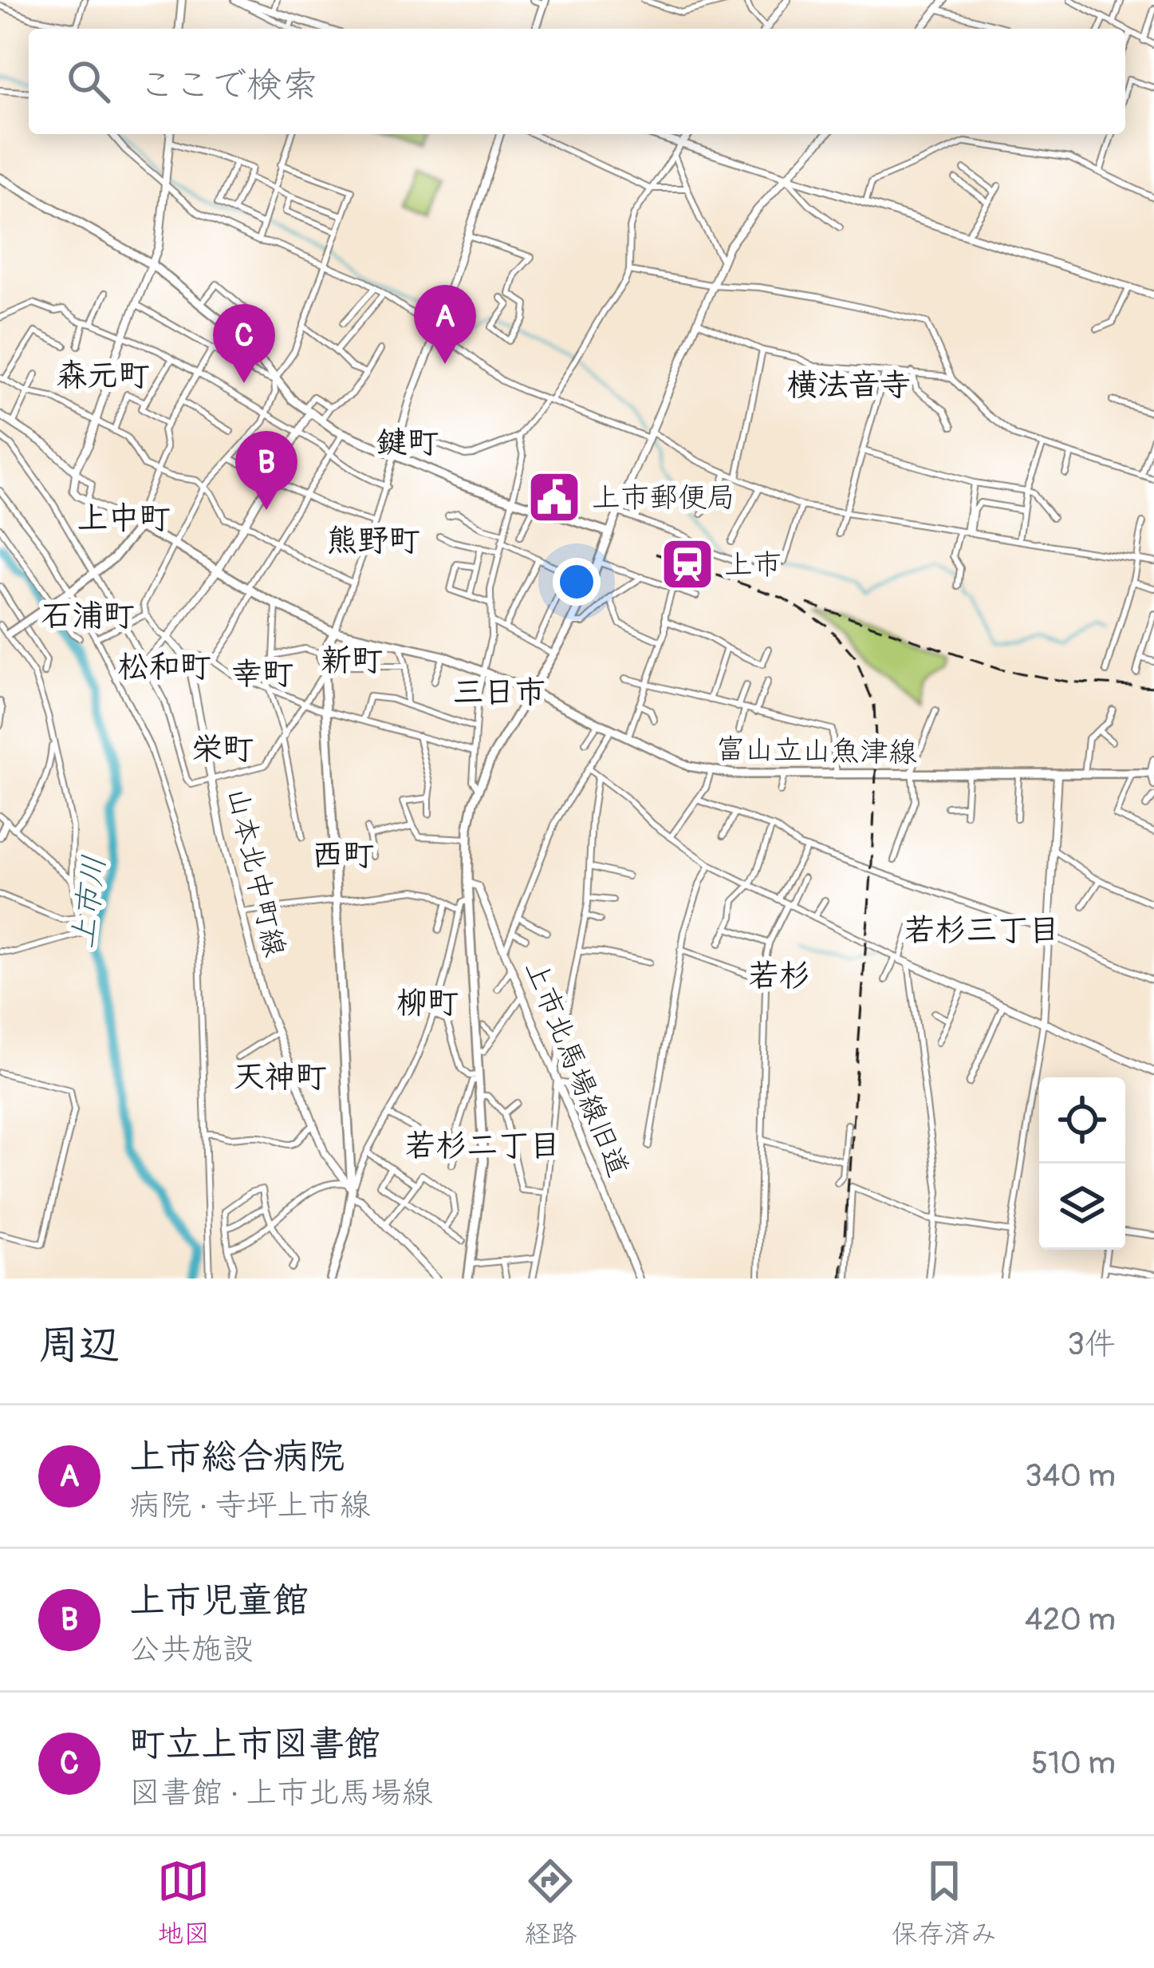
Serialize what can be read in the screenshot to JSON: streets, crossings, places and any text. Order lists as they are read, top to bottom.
{
  "streets": {
    "main road": ["富山立山魚津線"],
    "street": ["山本北中町線", "上市北馬場線旧道"]
  },
  "districts": [
    "森元町",
    "横法音寺",
    "鍵町",
    "上中町",
    "熊野町",
    "石浦町",
    "新町",
    "松和町",
    "幸町",
    "三日市",
    "栄町",
    "西町",
    "若杉三丁目",
    "若杉",
    "柳町",
    "天神町",
    "若杉二丁目"
  ],
  "water": ["上市川"],
  "places": {
    "public building": ["上市郵便局"],
    "station": ["上市"]
  },
  "page": {
    "search": "ここで検索",
    "pins": ["A", "C", "B"],
    "heading": ["周辺", "3件"],
    "list": [
      {
        "mark": "A",
        "name": "上市総合病院",
        "note": "病院 · 寺坪上市線",
        "value": "340 m"
      },
      {
        "mark": "B",
        "name": "上市児童館",
        "note": "公共施設",
        "value": "420 m"
      },
      {
        "mark": "C",
        "name": "町立上市図書館",
        "note": "図書館 · 上市北馬場線",
        "value": "510 m"
      }
    ],
    "nav": ["地図", "経路", "保存済み"]
  }
}
